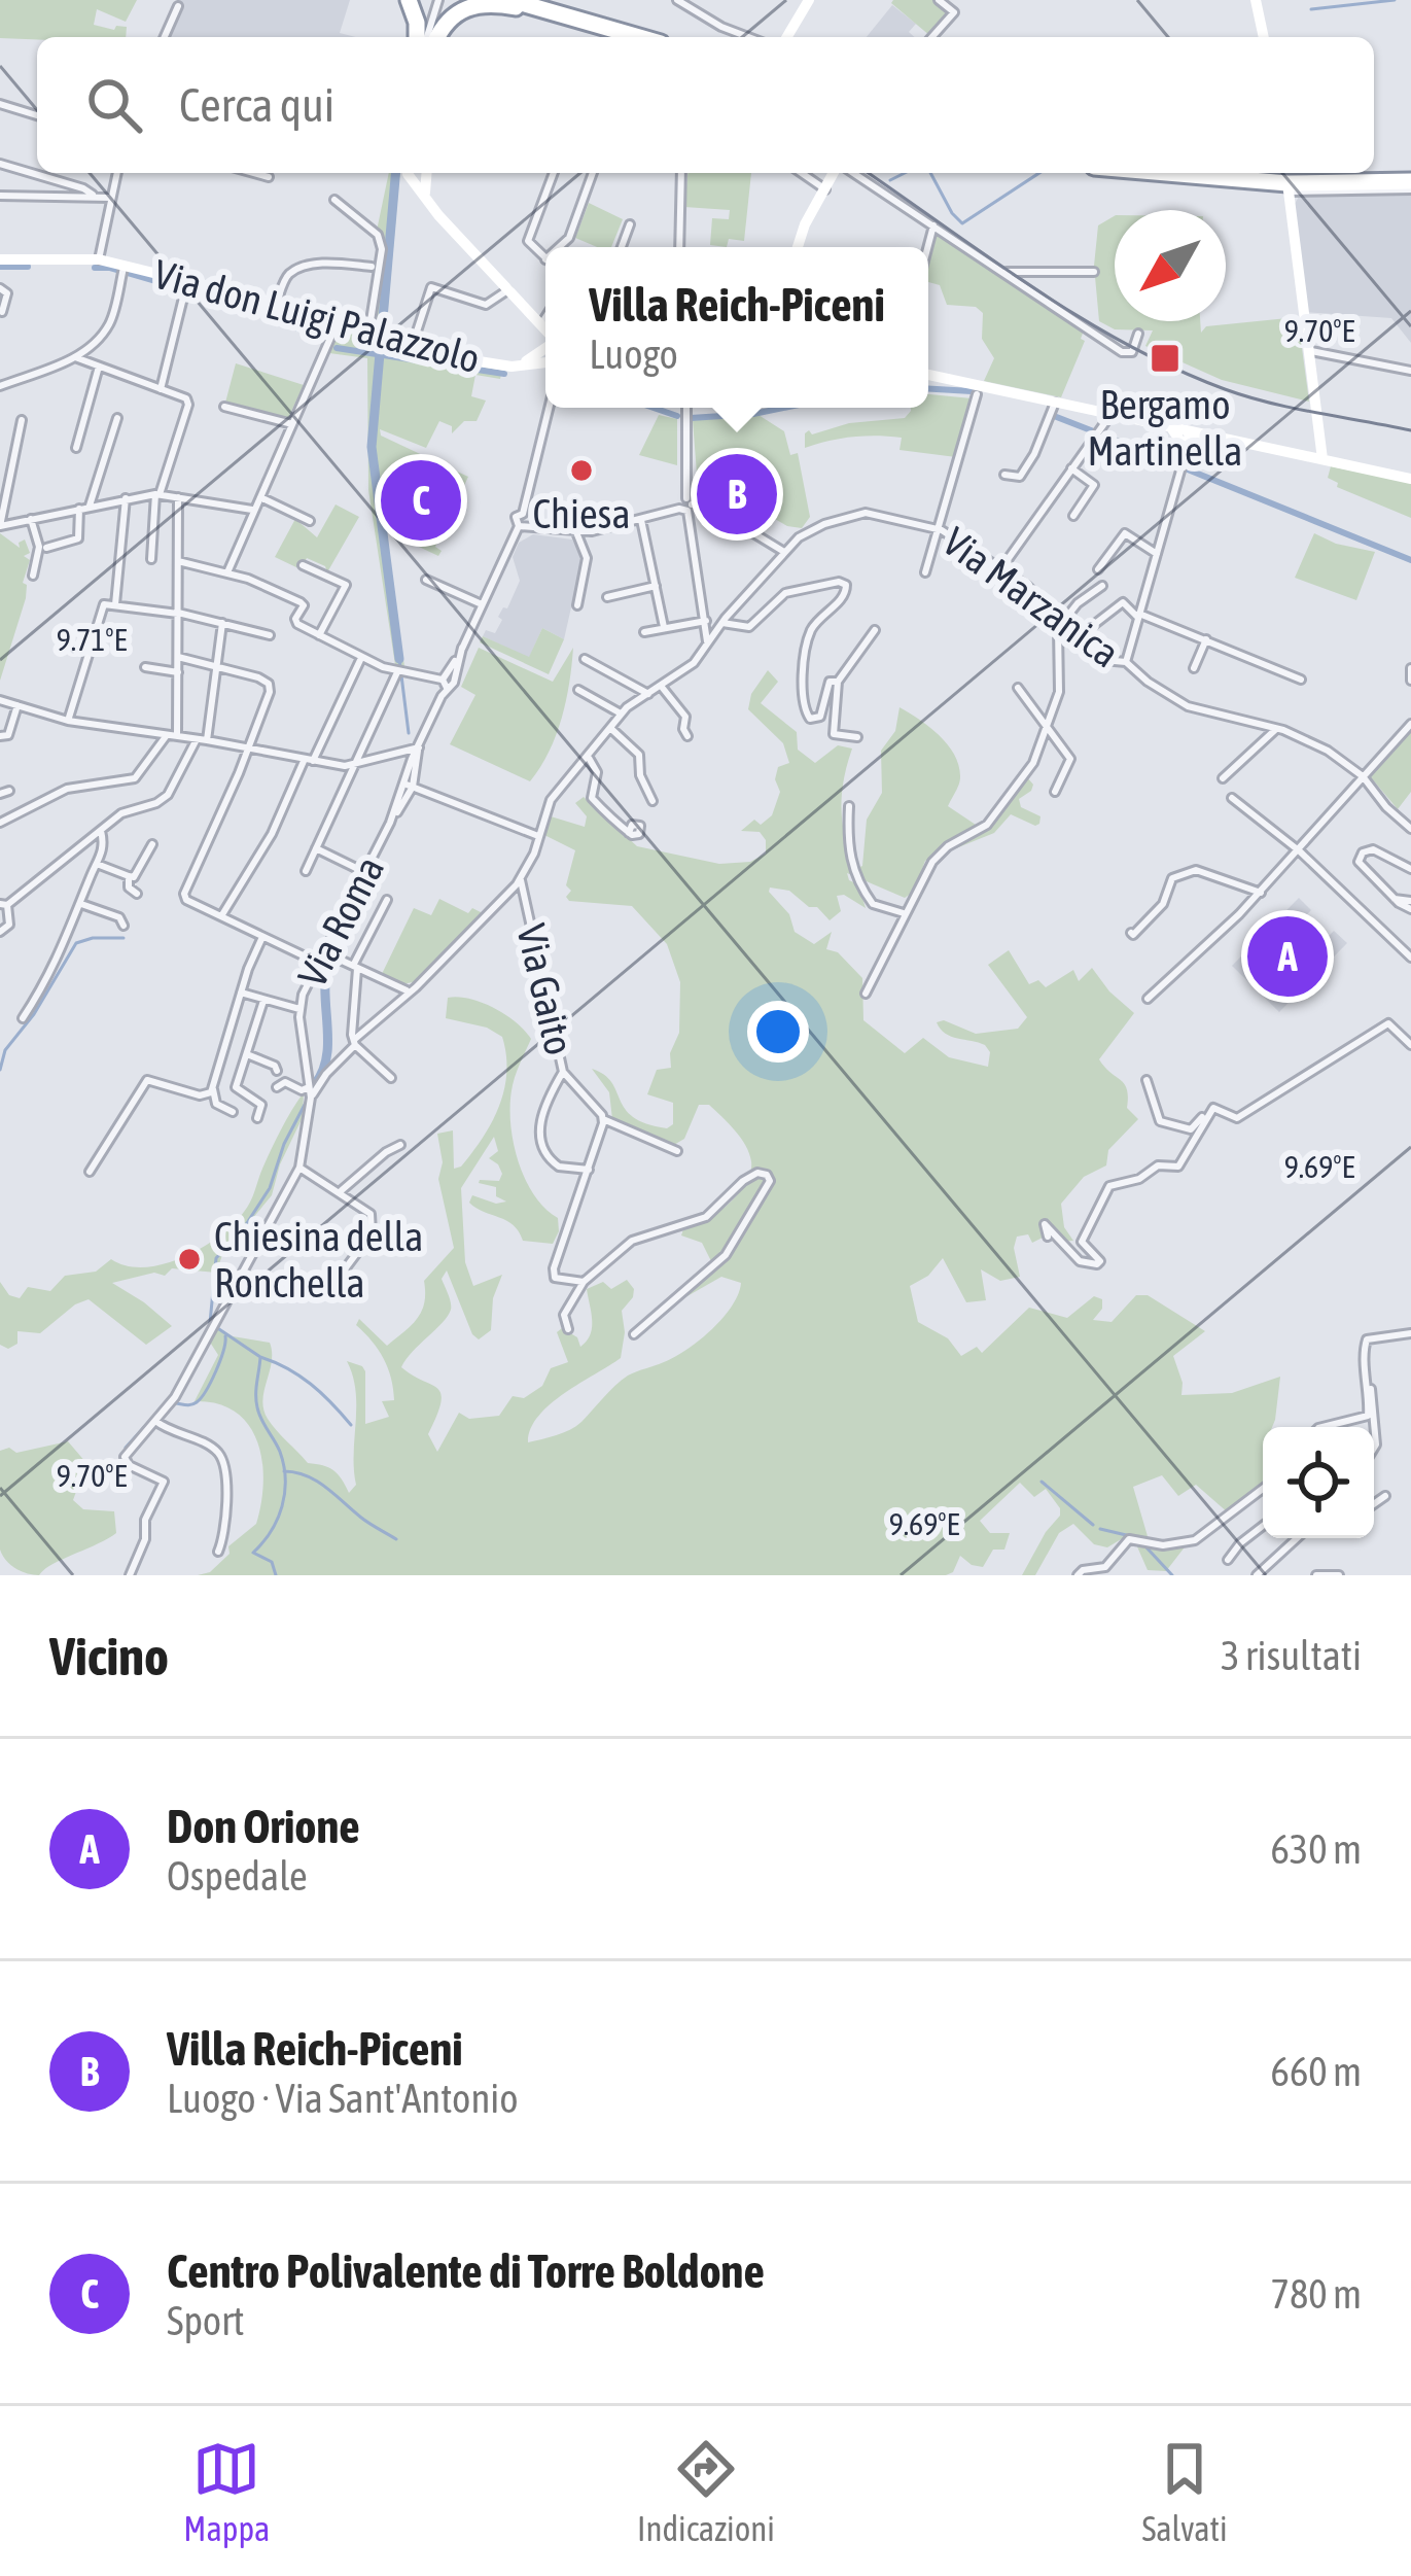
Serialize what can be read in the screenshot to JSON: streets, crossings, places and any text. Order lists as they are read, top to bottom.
{
  "streets": {
    "street": [
      "Via don Luigi Palazzolo",
      "Via Marzanica",
      "Via Roma",
      "Via Gaito"
    ]
  },
  "crossings": [
    ["Via Marzanica", "Via Gaito"]
  ],
  "places": {
    "transit": ["Bergamo Martinella"],
    "other": ["Chiesa", "Chiesina della Ronchella"]
  },
  "north": "bottom left",
  "page": {
    "search": "Cerca qui",
    "popup": ["Villa Reich-Piceni", "Luogo"],
    "pins": ["B", "C", "A"],
    "heading": ["Vicino", "3 risultati"],
    "list": [
      {
        "mark": "A",
        "name": "Don Orione",
        "note": "Ospedale",
        "value": "630 m"
      },
      {
        "mark": "B",
        "name": "Villa Reich-Piceni",
        "note": "Luogo · Via Sant'Antonio",
        "value": "660 m"
      },
      {
        "mark": "C",
        "name": "Centro Polivalente di Torre Boldone",
        "note": "Sport",
        "value": "780 m"
      }
    ],
    "nav": ["Mappa", "Indicazioni", "Salvati"]
  },
  "coordinates": ["9.70°E", "9.71°E", "9.69°E"]
}
